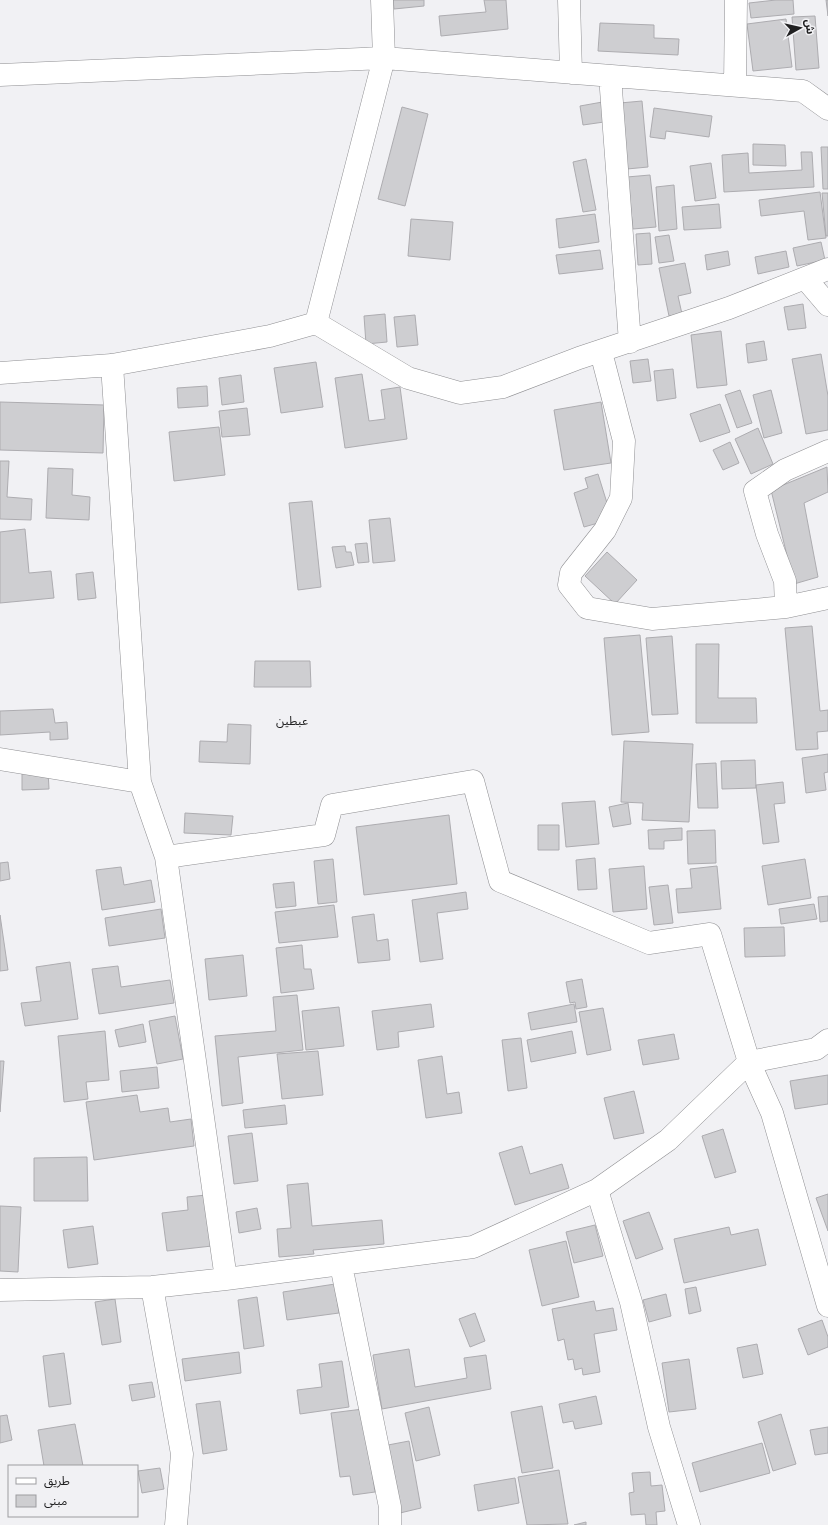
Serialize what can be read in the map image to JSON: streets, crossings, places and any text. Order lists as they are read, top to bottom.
{
  "districts": ["عبطين"],
  "legend": ["طريق", "مبنى"],
  "north": "right"
}
